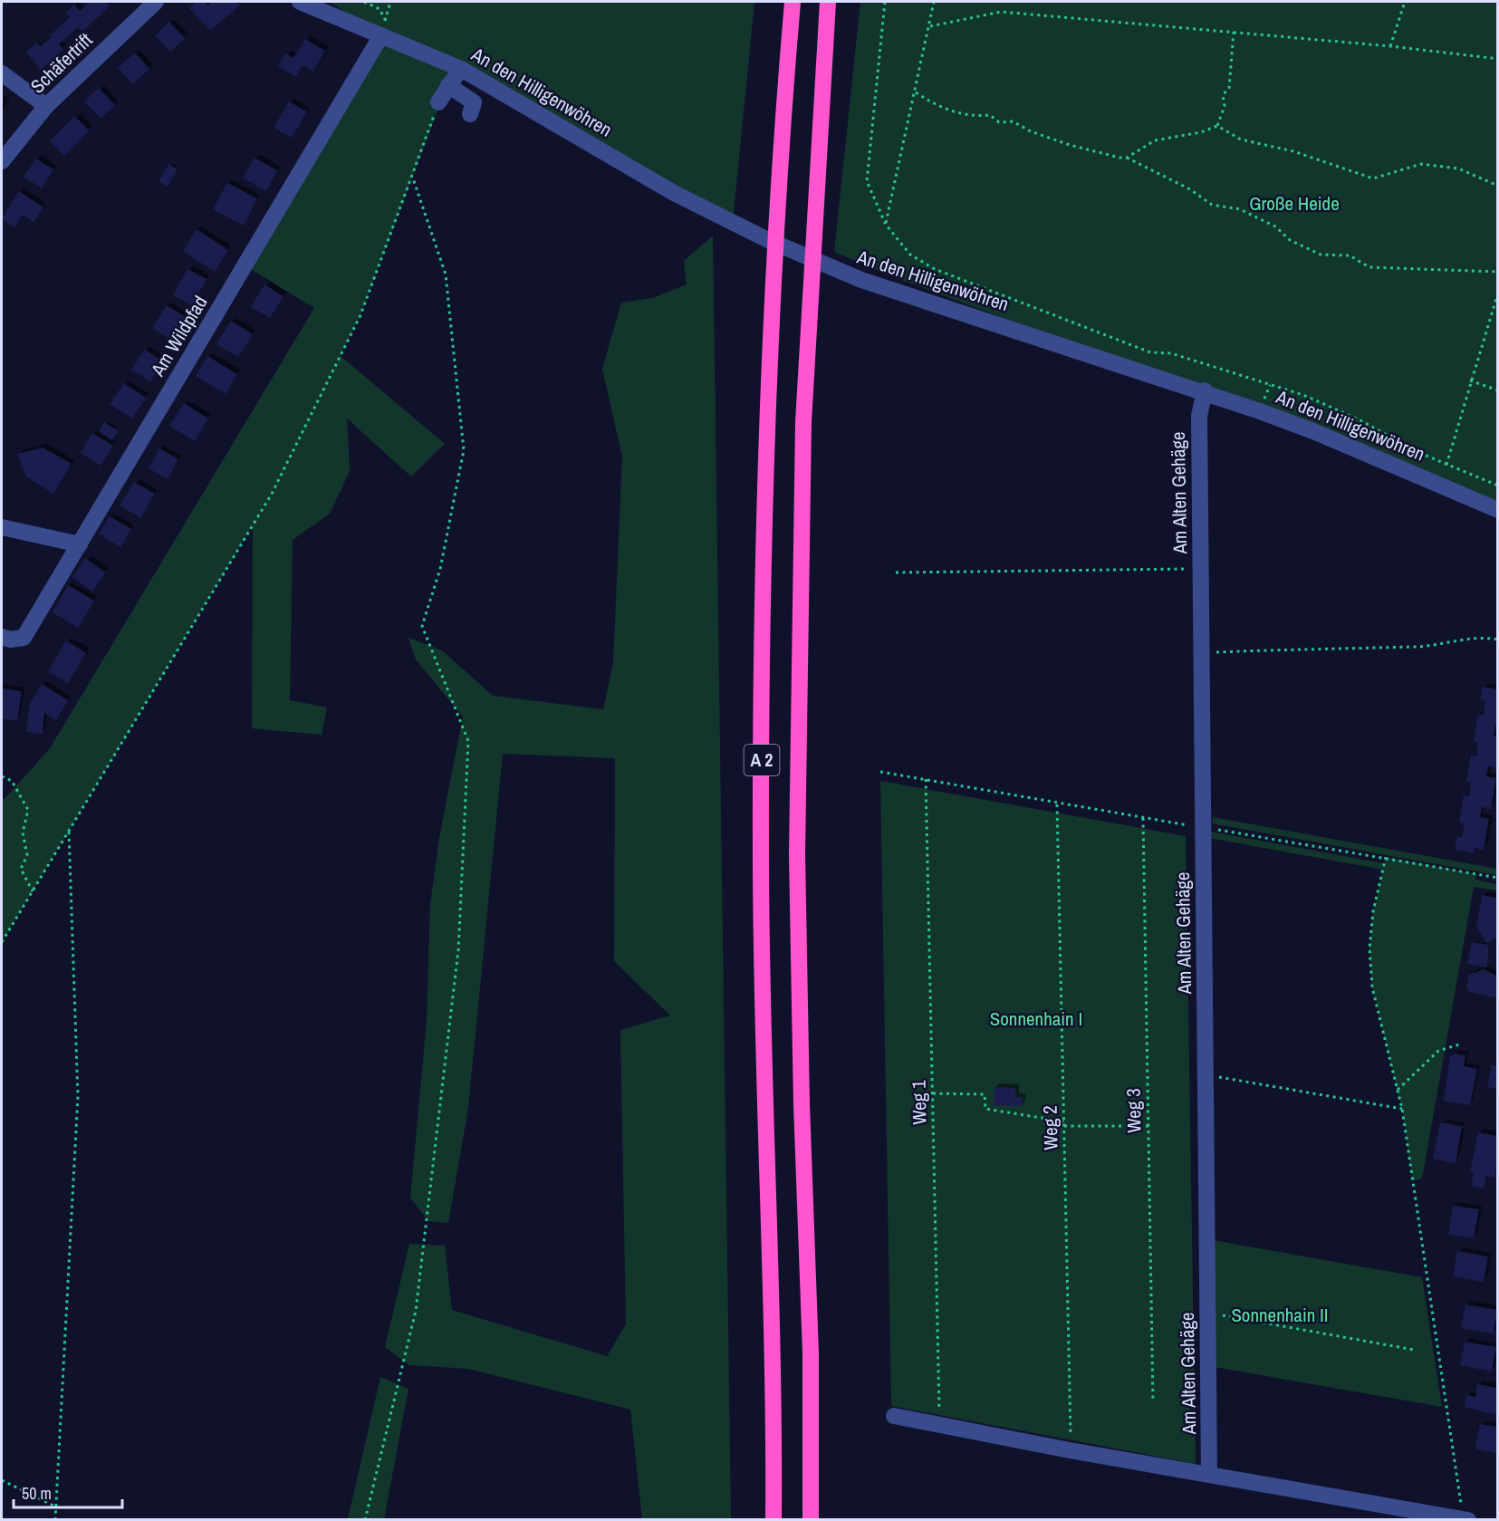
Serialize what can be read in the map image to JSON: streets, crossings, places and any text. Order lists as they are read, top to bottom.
{
  "streets": {
    "highway": ["A 2"],
    "street": [
      "Schäfertrift",
      "An den Hilligenwöhren",
      "Am Wildpfad",
      "Am Alten Gehäge"
    ],
    "path": ["Weg 1", "Weg 3", "Weg 2"]
  },
  "crossings": [
    ["An den Hilligenwöhren", "Am Wildpfad"],
    ["An den Hilligenwöhren", "Am Alten Gehäge"]
  ],
  "parks": ["Große Heide", "Sonnenhain I", "Sonnenhain II"],
  "scale_bar": "50 m"
}
